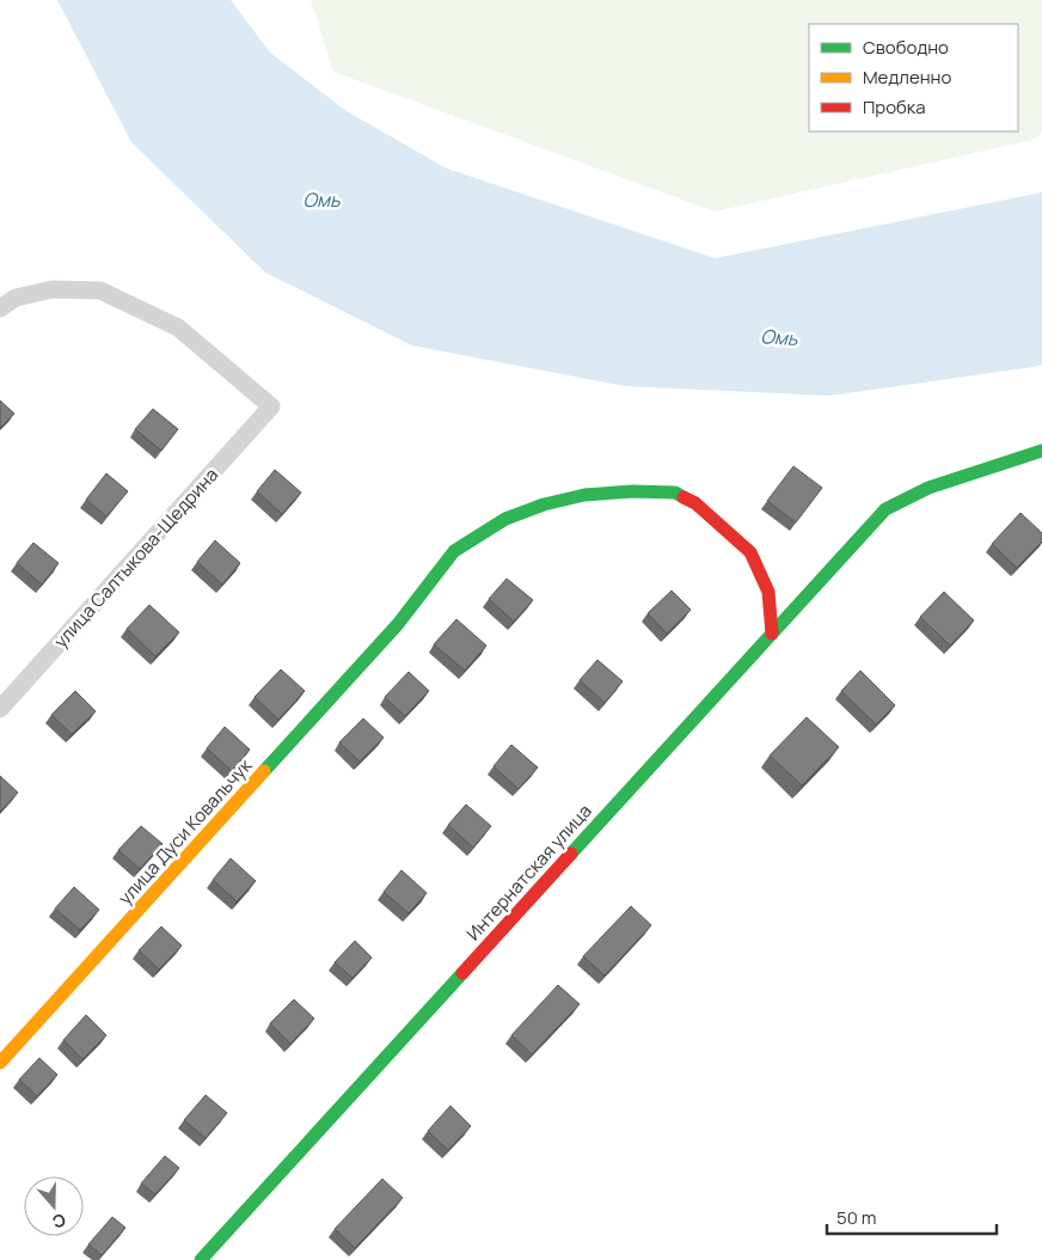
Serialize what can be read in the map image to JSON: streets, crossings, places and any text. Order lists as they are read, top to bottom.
{
  "streets": {
    "street": ["улица Салтыкова-Щедрина", "улица Дуси Ковальчук", "Интернатская улица"]
  },
  "crossings": [
    ["улица Дуси Ковальчук", "Интернатская улица"]
  ],
  "water": ["Омь"],
  "legend": ["Свободно", "Медленно", "Пробка"],
  "scale_bar": "50 m",
  "north": "bottom"
}
